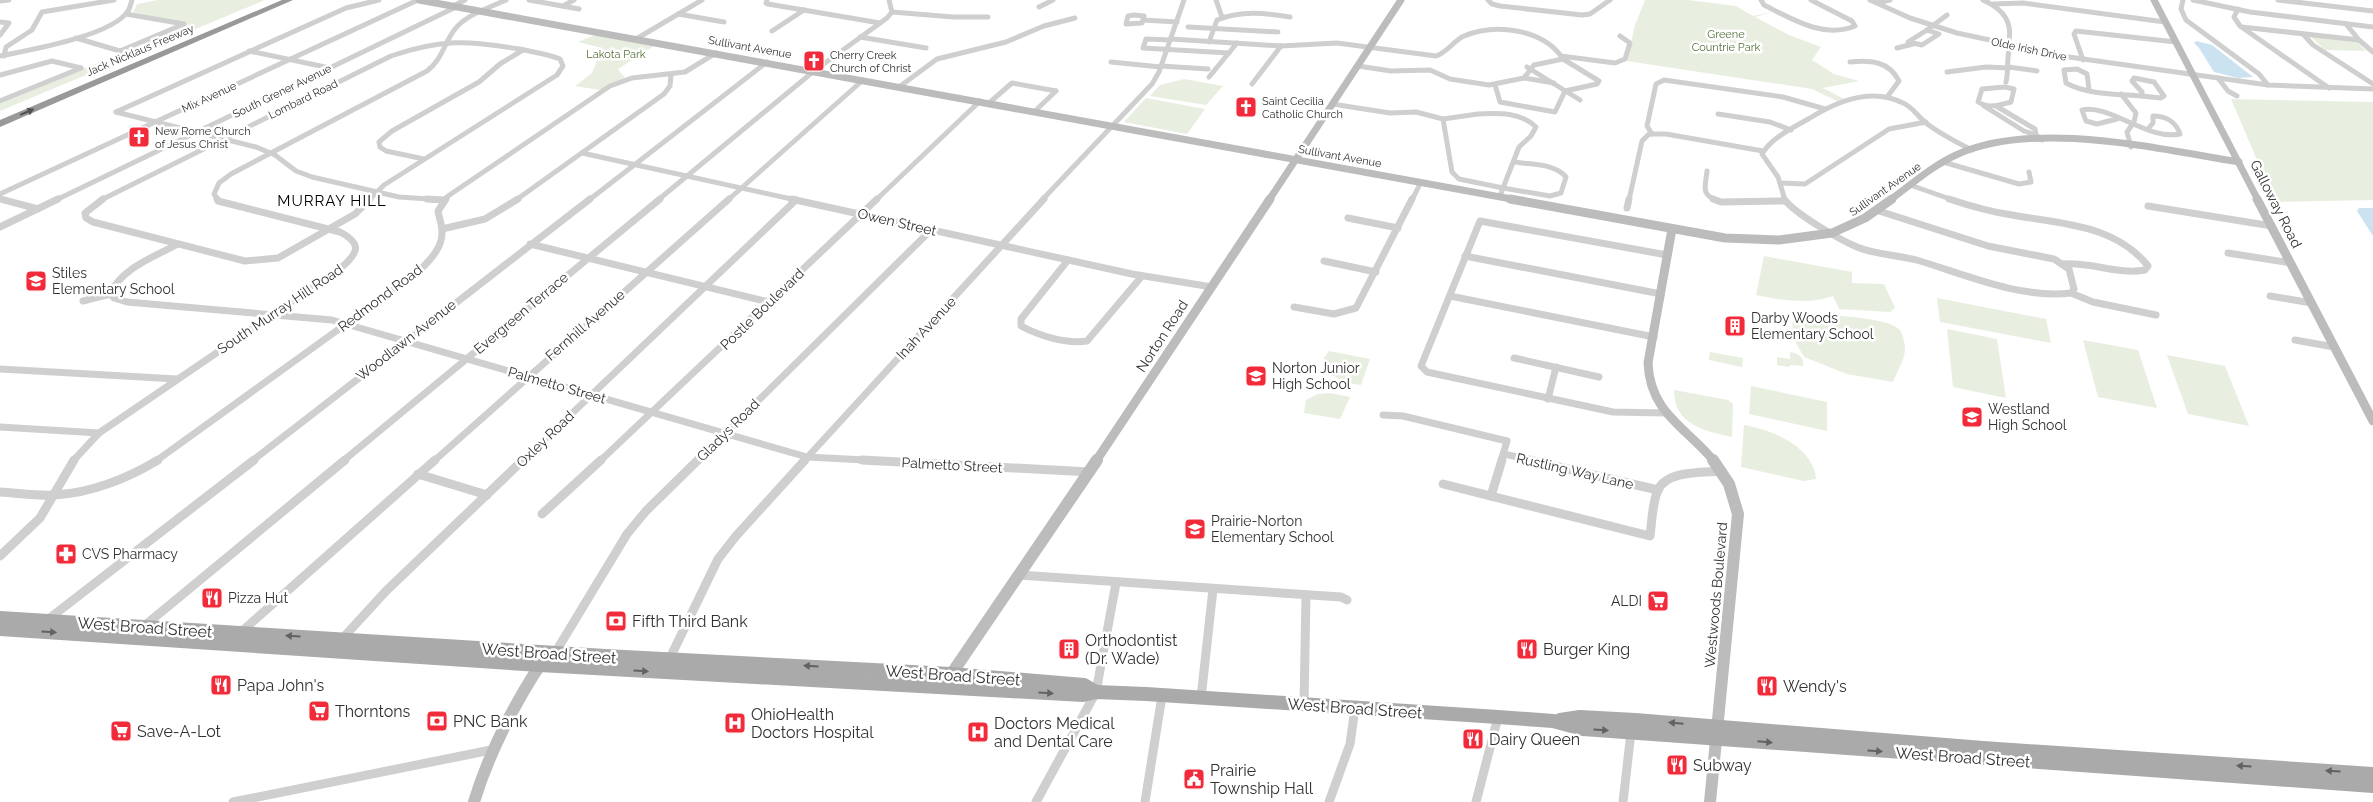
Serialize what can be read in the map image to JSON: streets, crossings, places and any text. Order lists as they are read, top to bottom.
{
  "streets": {
    "highway": ["Jack Nicklaus Freeway"],
    "main road": ["West Broad Street"],
    "street": [
      "Sullivant Avenue",
      "Olde Irish Drive",
      "South Grener Avenue",
      "Mix Avenue",
      "Lombard Road",
      "Galloway Road",
      "Owen Street",
      "Redmond Road",
      "South Murray Hill Road",
      "Postle Boulevard",
      "Evergreen Terrace",
      "Fernhill Avenue",
      "Inah Avenue",
      "Norton Road",
      "Woodlawn Avenue",
      "Palmetto Street",
      "Gladys Road",
      "Oxley Road",
      "Rustling Way Lane",
      "Westwoods Boulevard"
    ]
  },
  "crossings": [
    ["Sullivant Avenue", "South Grener Avenue"],
    ["Sullivant Avenue", "Mix Avenue"],
    ["Sullivant Avenue", "Galloway Road"],
    ["Sullivant Avenue", "South Murray Hill Road"],
    ["Sullivant Avenue", "Postle Boulevard"],
    ["Sullivant Avenue", "Evergreen Terrace"],
    ["Sullivant Avenue", "Fernhill Avenue"],
    ["Sullivant Avenue", "Inah Avenue"],
    ["Sullivant Avenue", "Norton Road"],
    ["Sullivant Avenue", "Woodlawn Avenue"],
    ["Sullivant Avenue", "Westwoods Boulevard"],
    ["Olde Irish Drive", "Galloway Road"],
    ["Lombard Road", "South Murray Hill Road"],
    ["Owen Street", "Postle Boulevard"],
    ["Owen Street", "Evergreen Terrace"],
    ["Owen Street", "Fernhill Avenue"],
    ["Owen Street", "Inah Avenue"],
    ["Owen Street", "Norton Road"],
    ["Owen Street", "Woodlawn Avenue"],
    ["Owen Street", "Gladys Road"],
    ["Owen Street", "Oxley Road"],
    ["Redmond Road", "South Murray Hill Road"],
    ["Redmond Road", "Palmetto Street"],
    ["South Murray Hill Road", "Palmetto Street"],
    ["Postle Boulevard", "Palmetto Street"],
    ["Evergreen Terrace", "Palmetto Street"],
    ["Evergreen Terrace", "West Broad Street"],
    ["Fernhill Avenue", "Palmetto Street"],
    ["Fernhill Avenue", "West Broad Street"],
    ["Inah Avenue", "Palmetto Street"],
    ["Inah Avenue", "West Broad Street"],
    ["Norton Road", "Palmetto Street"],
    ["Norton Road", "West Broad Street"],
    ["Woodlawn Avenue", "Palmetto Street"],
    ["Woodlawn Avenue", "West Broad Street"],
    ["Palmetto Street", "Gladys Road"],
    ["Palmetto Street", "Oxley Road"],
    ["Gladys Road", "West Broad Street"],
    ["Oxley Road", "West Broad Street"],
    ["Westwoods Boulevard", "West Broad Street"]
  ],
  "districts": ["MURRAY HILL"],
  "parks": ["Greene Countrie Park", "Lakota Park"],
  "places": {
    "church": ["Cherry Creek Church of Christ", "Saint Cecilia Catholic Church", "New Rome Church of Jesus Christ"],
    "school or university": [
      "Stiles Elementary School",
      "Norton Junior High School",
      "Westland High School",
      "Prairie-Norton Elementary School"
    ],
    "building": ["Darby Woods Elementary School", "Orthodontist (Dr. Wade)"],
    "pharmacy": ["CVS Pharmacy"],
    "restaurant": [
      "Pizza Hut",
      "Burger King",
      "Papa John's",
      "Wendy's",
      "Dairy Queen",
      "Subway"
    ],
    "supermarket": ["ALDI", "Thorntons", "Save-A-Lot"],
    "bank": ["Fifth Third Bank", "PNC Bank"],
    "hospital": ["OhioHealth Doctors Hospital", "Doctors Medical and Dental Care"],
    "public building": ["Prairie Township Hall"]
  }
}
